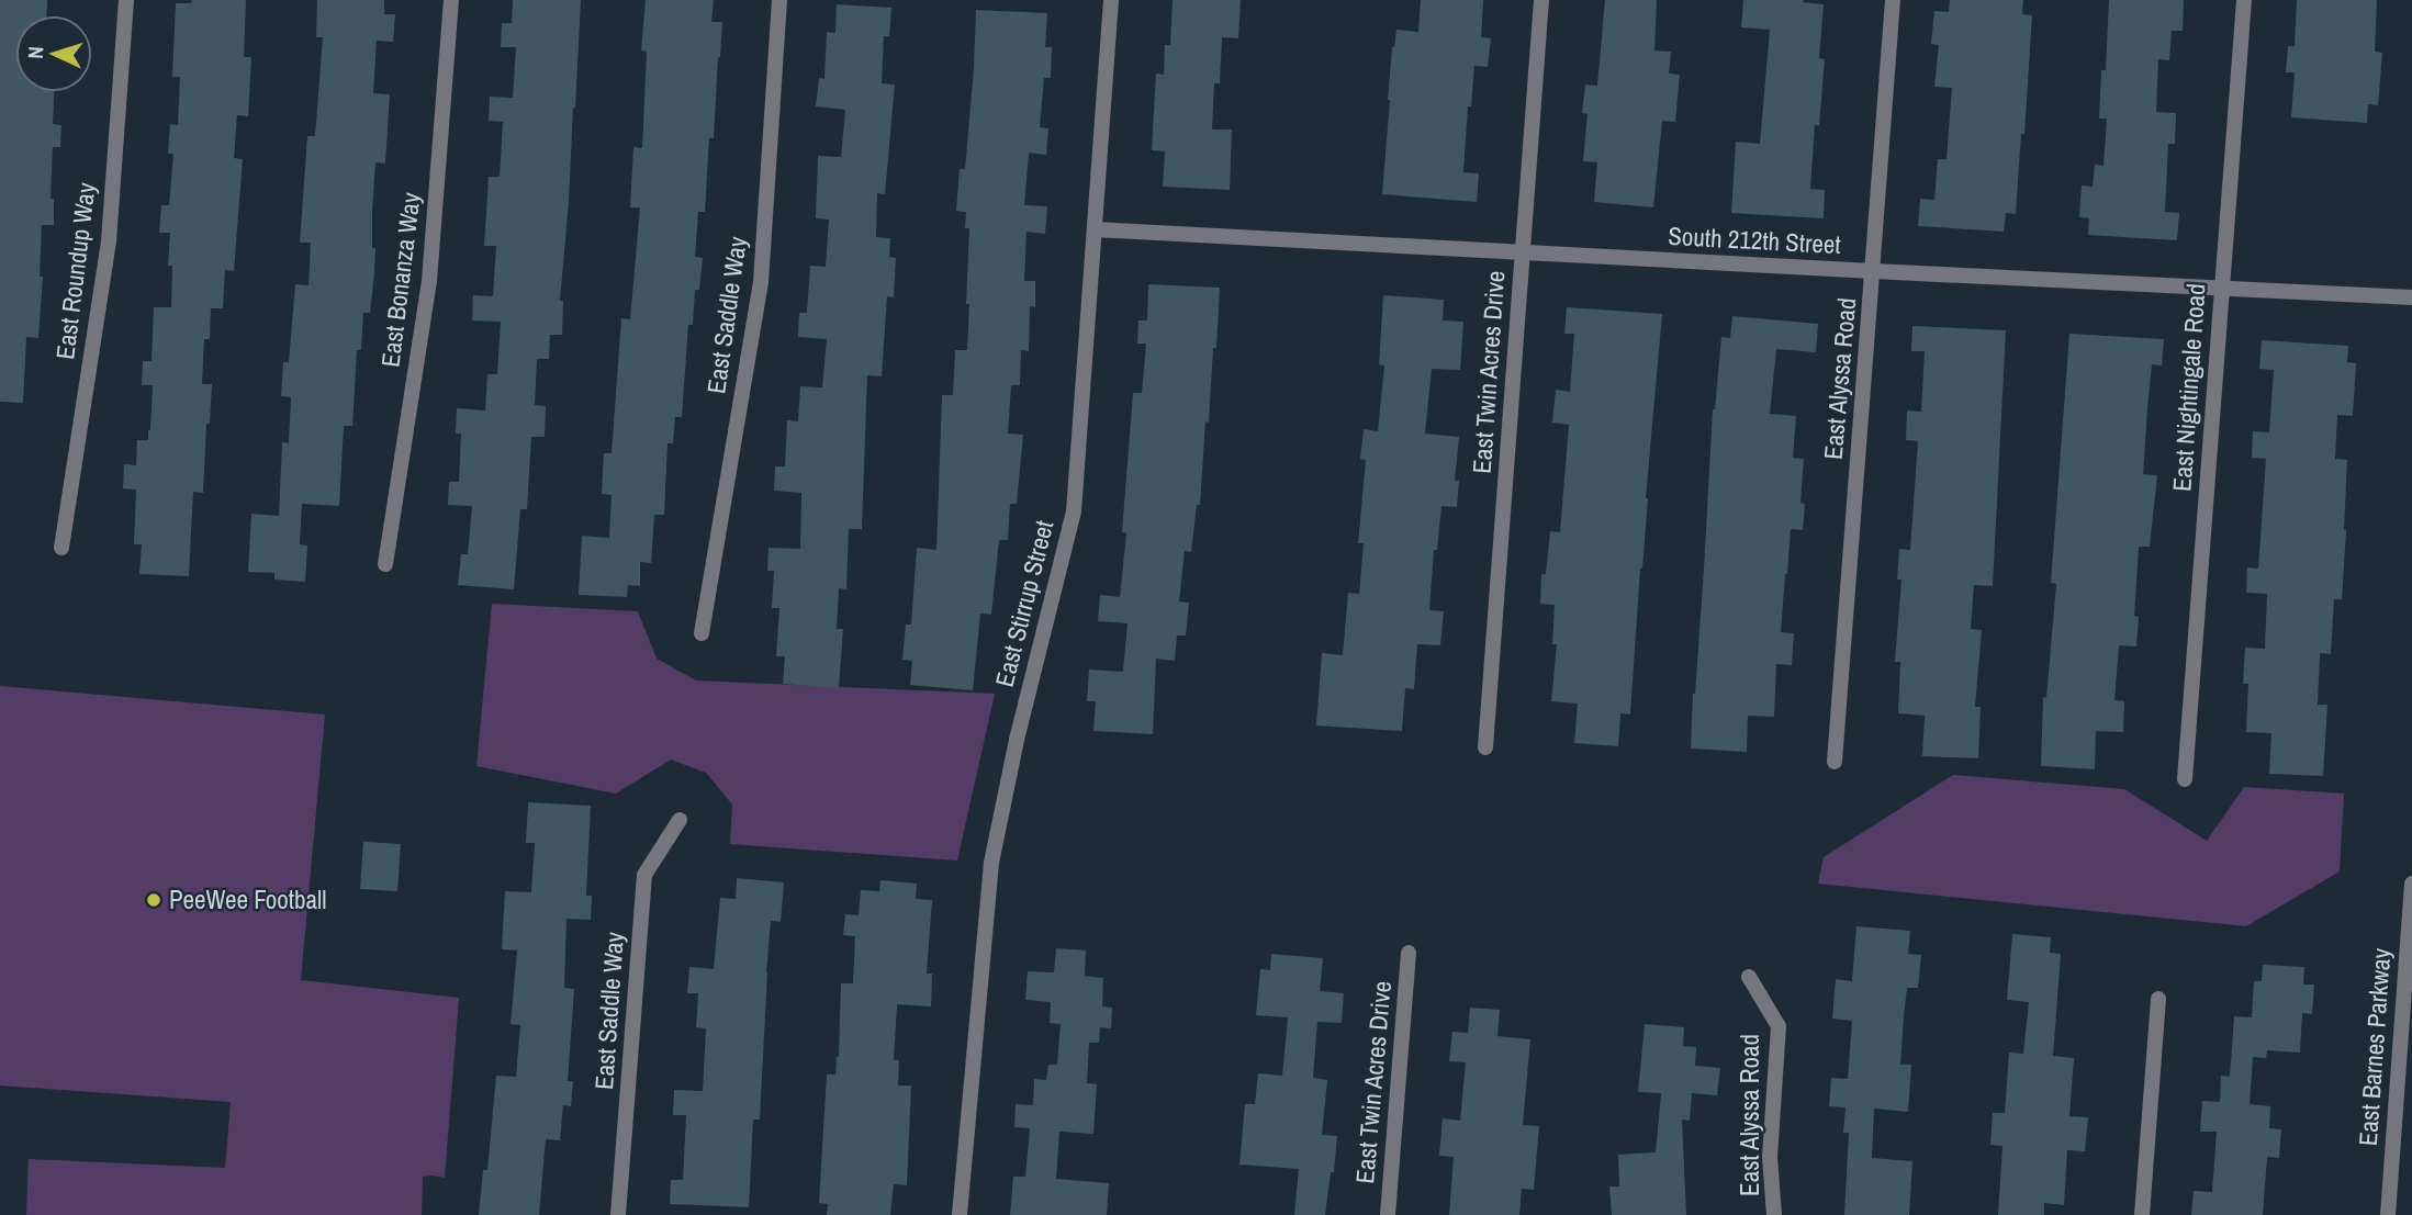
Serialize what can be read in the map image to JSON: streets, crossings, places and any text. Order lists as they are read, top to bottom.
{
  "streets": {
    "street": [
      "South 212th Street",
      "East Roundup Way",
      "East Bonanza Way",
      "East Saddle Way",
      "East Twin Acres Drive",
      "East Alyssa Road",
      "East Nightingale Road",
      "East Stirrup Street",
      "East Barnes Parkway"
    ]
  },
  "crossings": [
    ["South 212th Street", "East Twin Acres Drive"],
    ["South 212th Street", "East Alyssa Road"],
    ["South 212th Street", "East Nightingale Road"],
    ["South 212th Street", "East Stirrup Street"]
  ],
  "places": ["PeeWee Football"],
  "north": "left"
}
